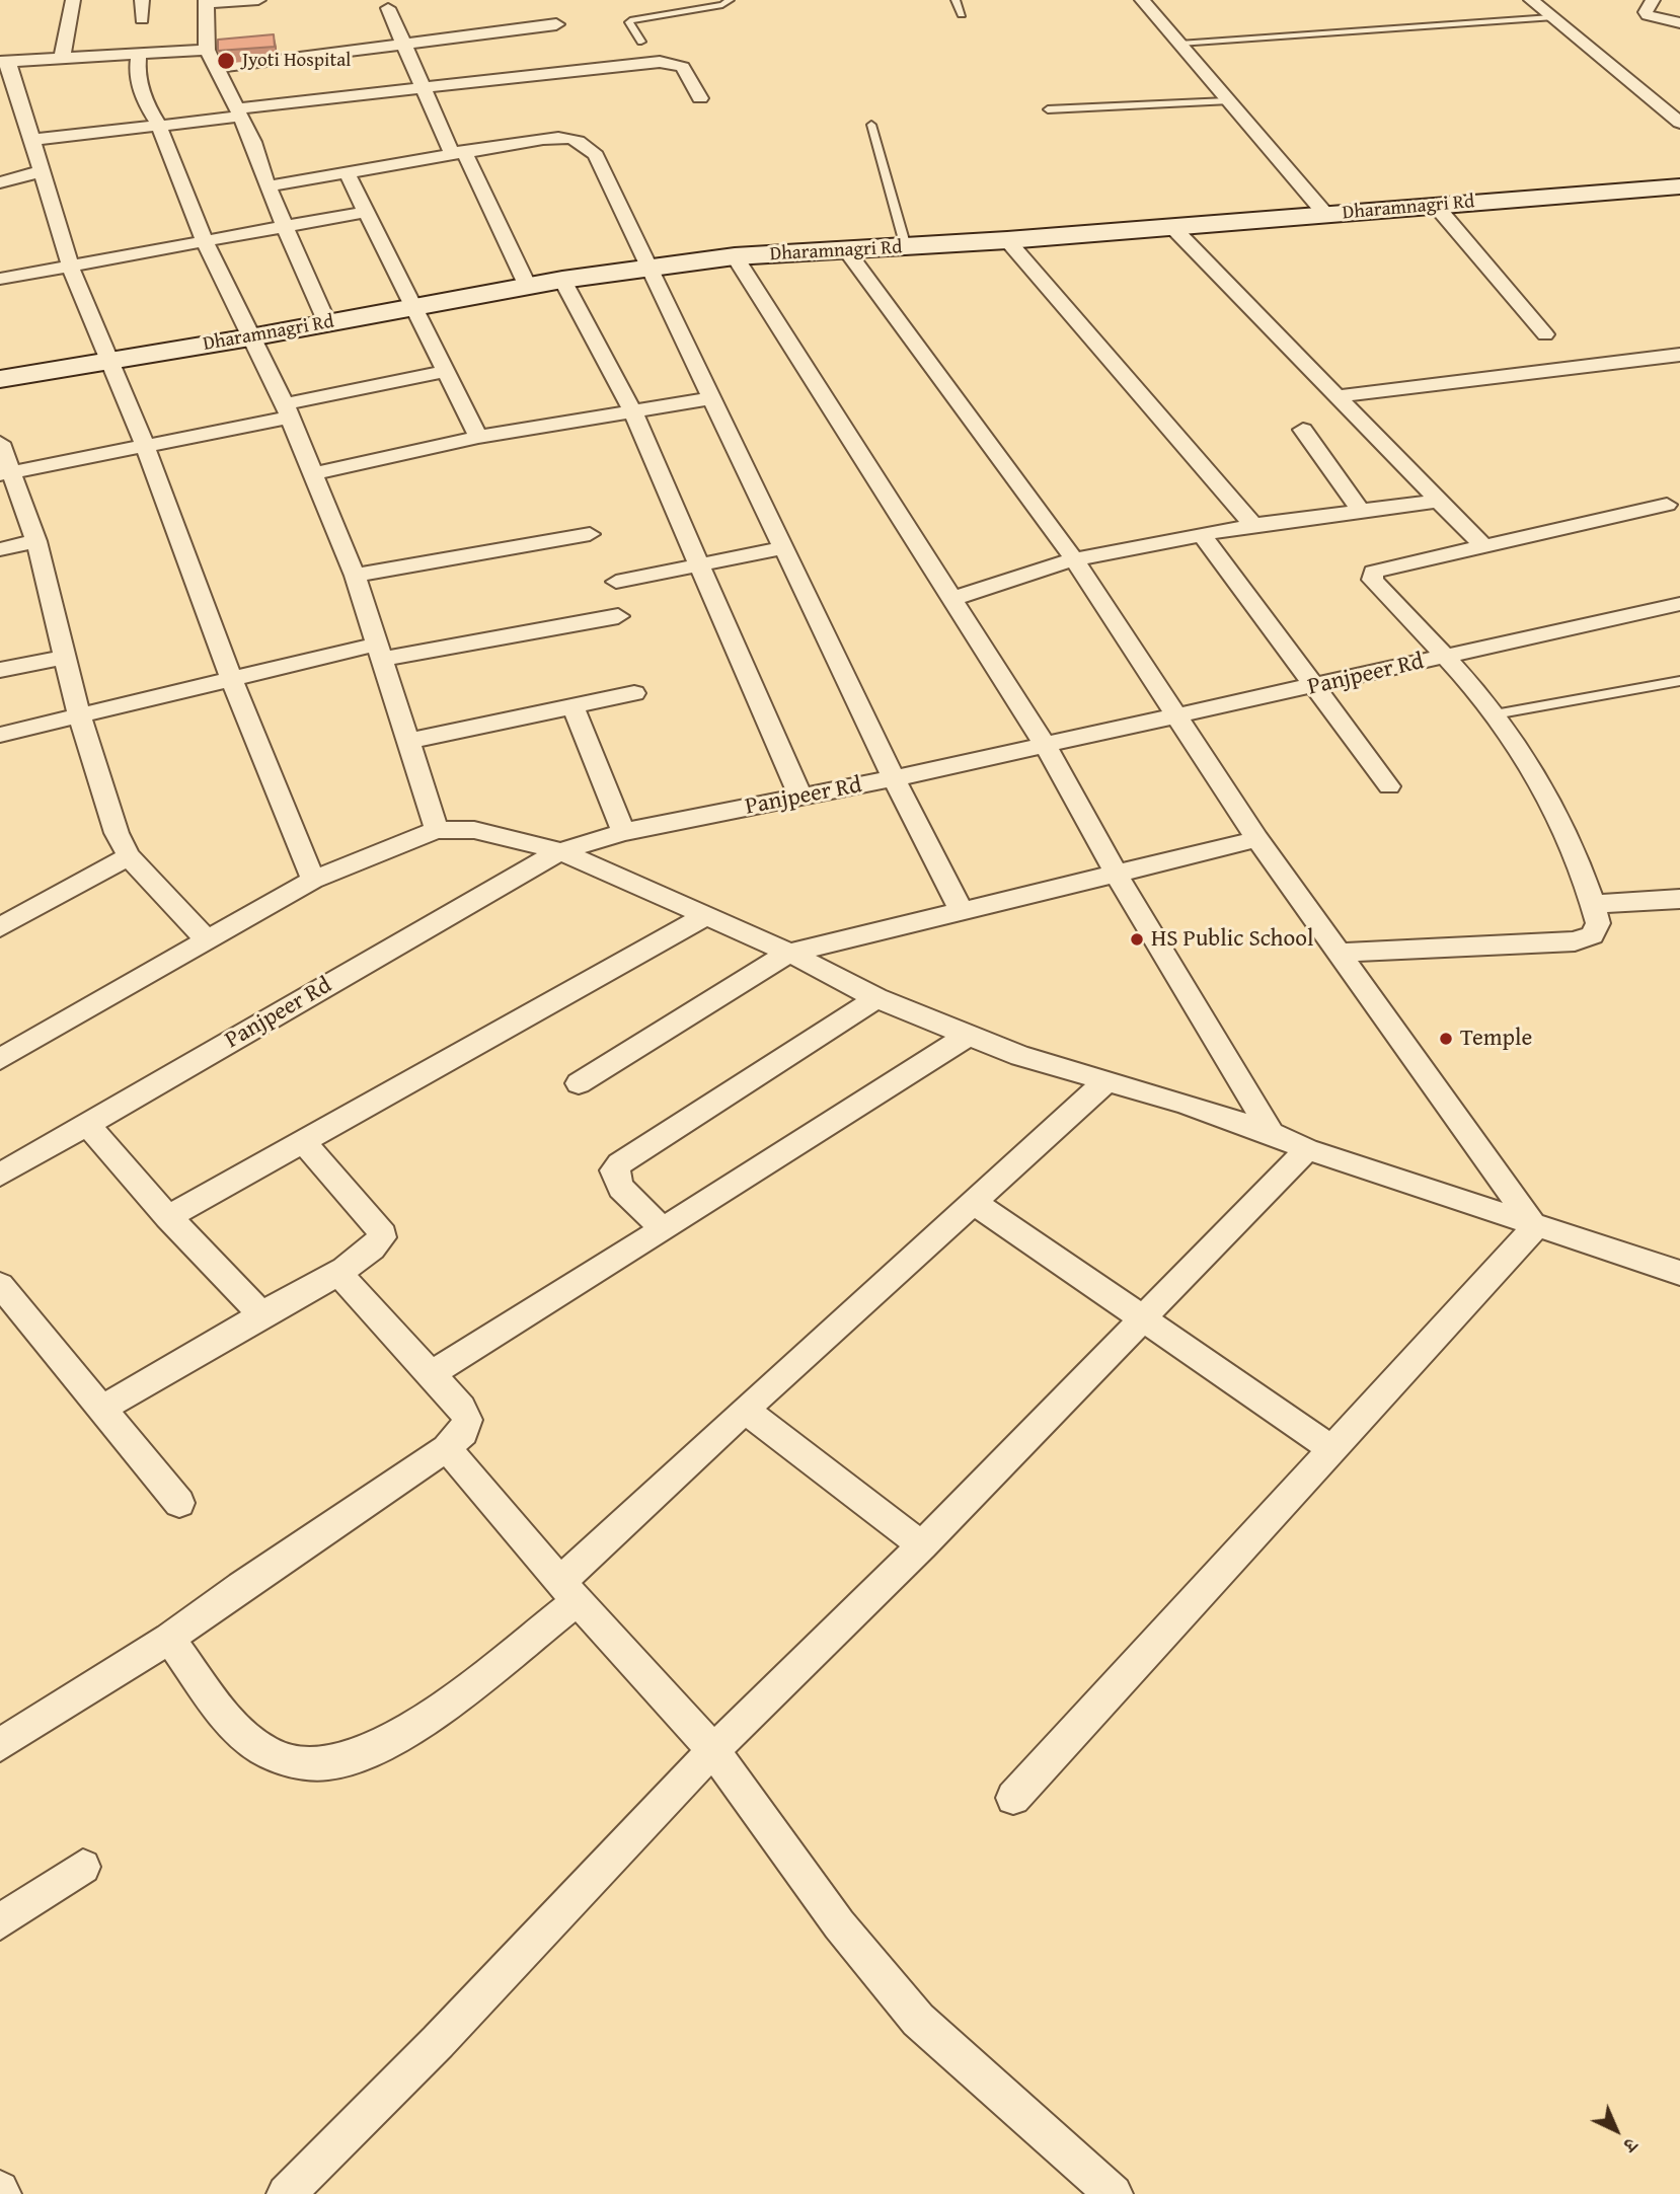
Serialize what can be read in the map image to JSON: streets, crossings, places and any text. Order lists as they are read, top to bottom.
{
  "streets": {
    "street": ["Dharamnagri Rd", "Panjpeer Rd"]
  },
  "places": ["Jyoti Hospital", "HS Public School", "Temple"],
  "north": "bottom right"
}
